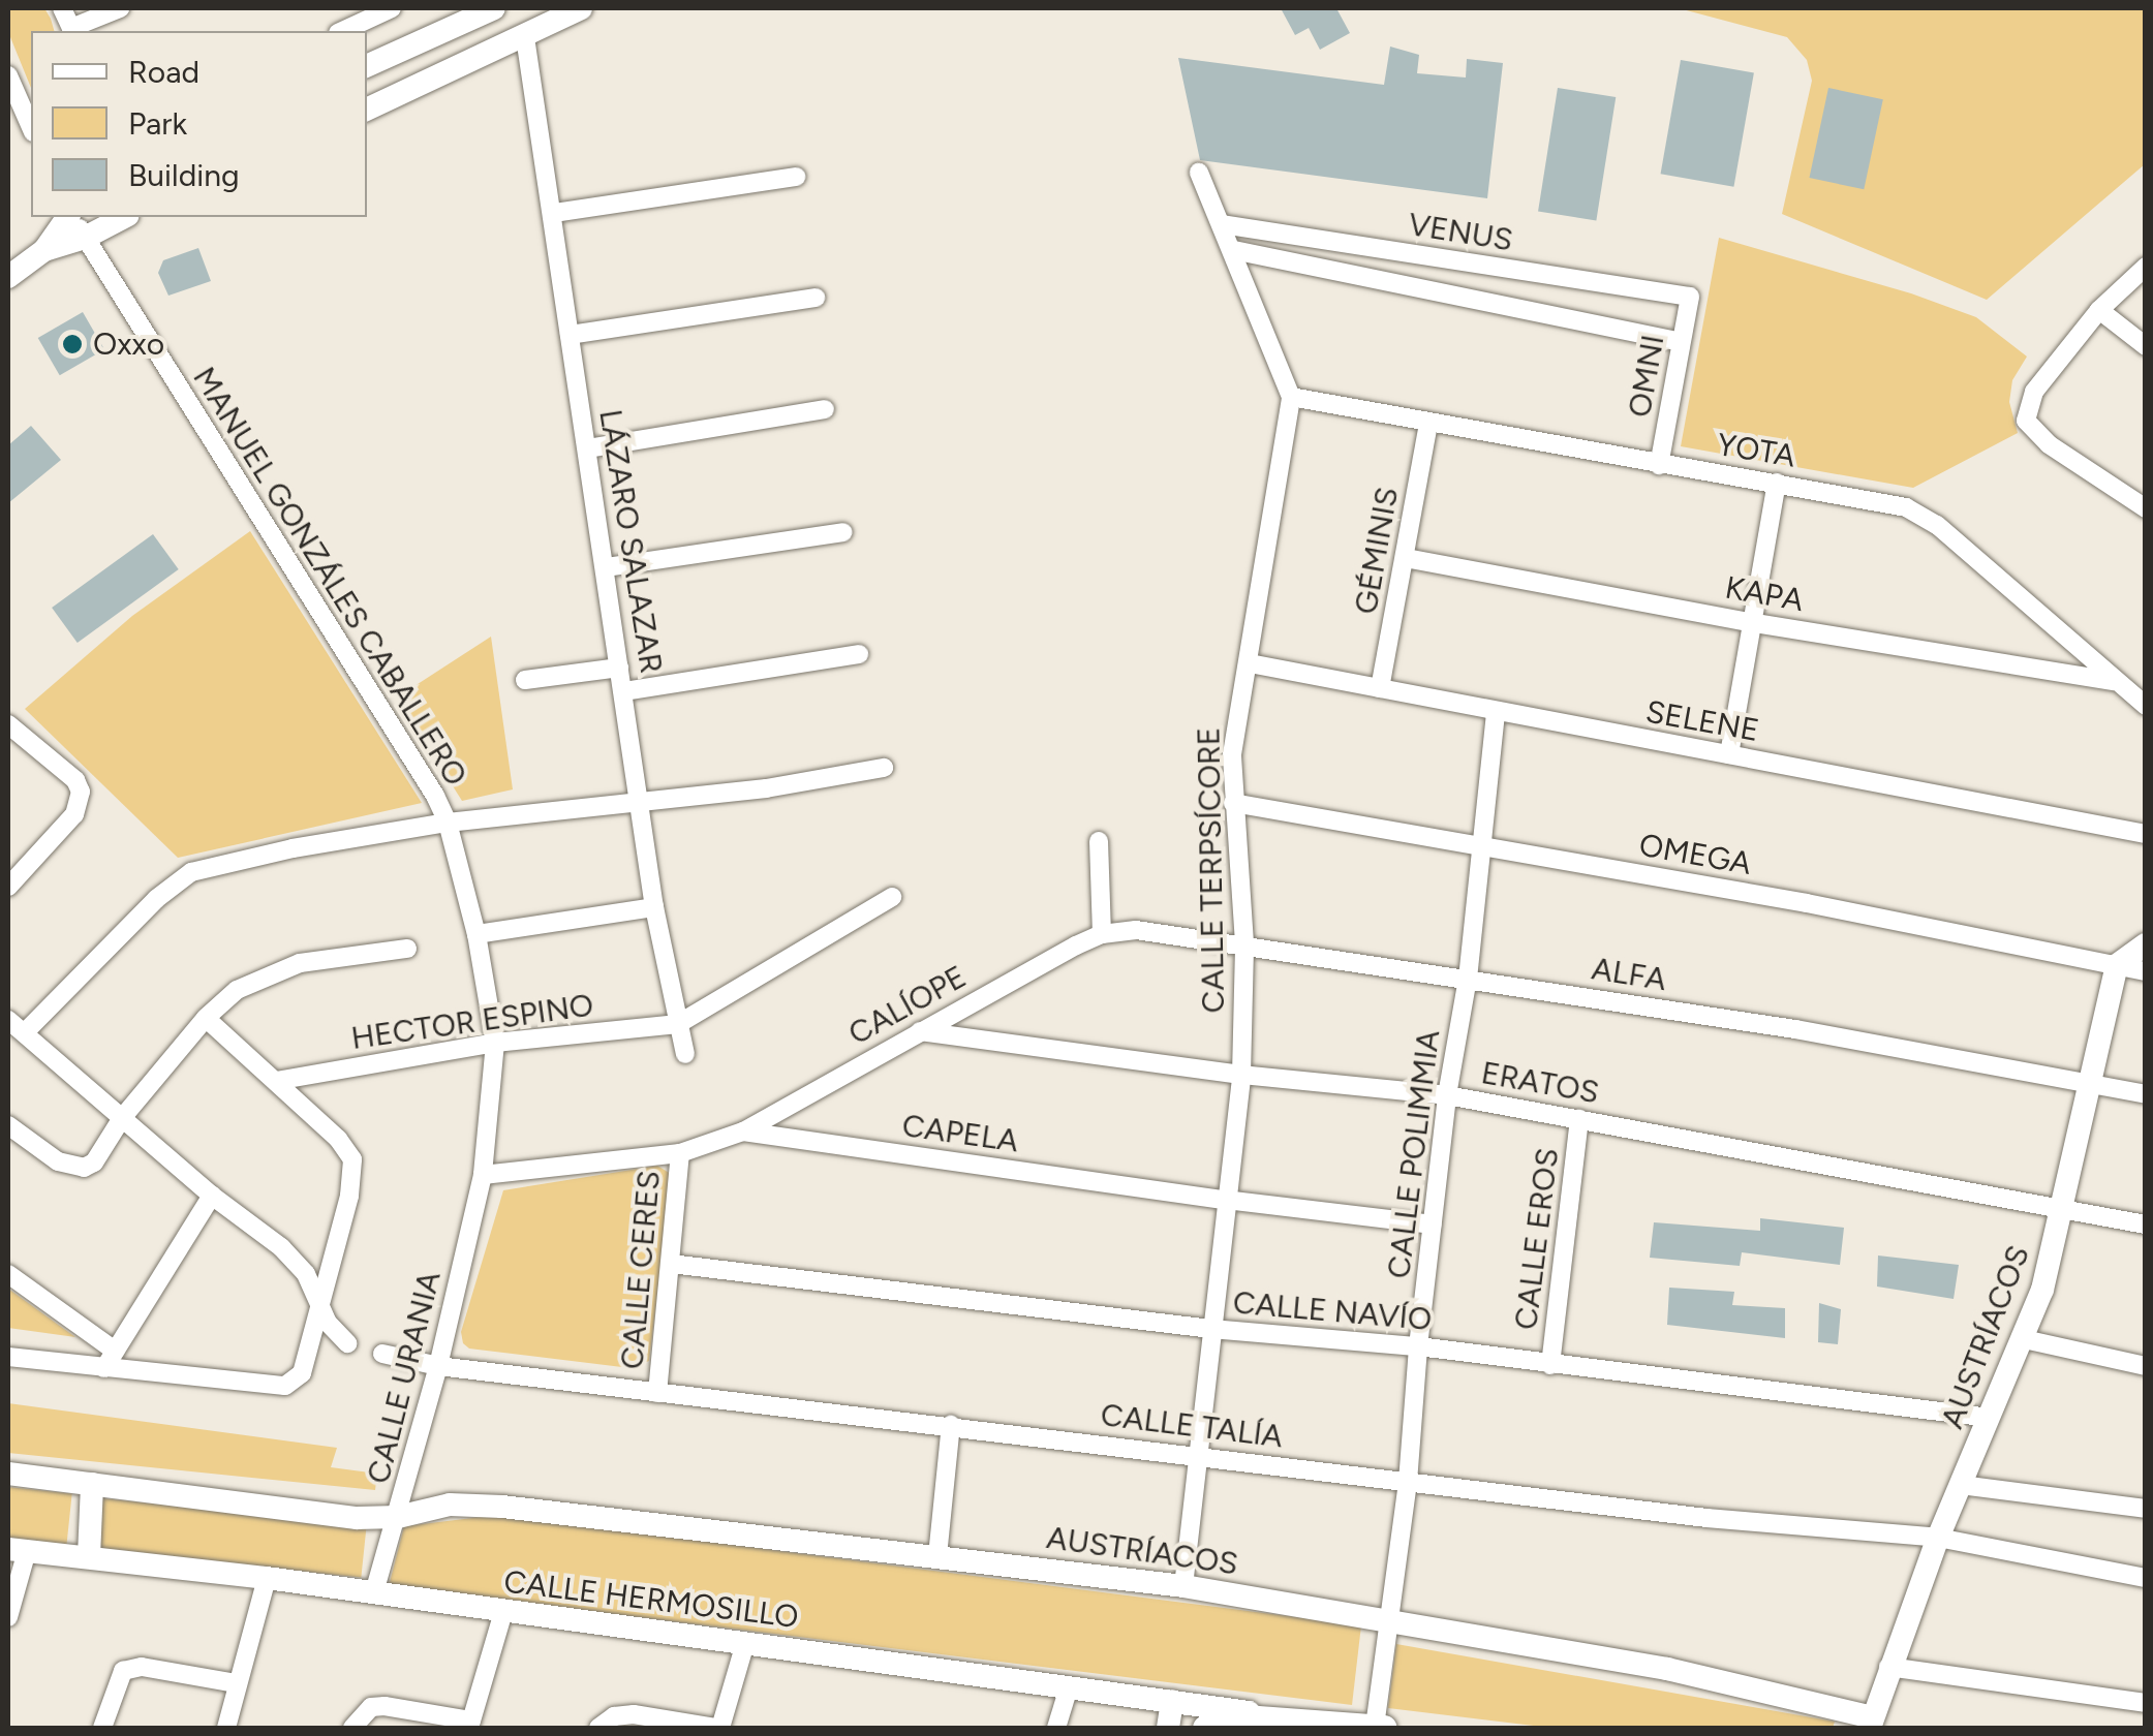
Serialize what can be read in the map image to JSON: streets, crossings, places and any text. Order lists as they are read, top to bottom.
{
  "streets": {
    "street": [
      "VENUS",
      "OMNI",
      "YOTA",
      "LÁZARO SALAZAR",
      "GÉMINIS",
      "MANUEL GONZÁLES CABALLERO",
      "KAPA",
      "SELENE",
      "OMEGA",
      "CALLE TERPSÍCORE",
      "ALFA",
      "CALÍOPE",
      "HECTOR ESPINO",
      "ERATOS",
      "CAPELA",
      "CALLE POLIMMIA",
      "CALLE EROS",
      "CALLE CERES",
      "CALLE NAVÍO",
      "AUSTRÍACOS",
      "CALLE URANIA",
      "CALLE TALÍA",
      "CALLE HERMOSILLO"
    ]
  },
  "crossings": [
    ["VENUS", "OMNI"],
    ["OMNI", "YOTA"],
    ["YOTA", "GÉMINIS"],
    ["YOTA", "KAPA"],
    ["YOTA", "CALLE TERPSÍCORE"],
    ["LÁZARO SALAZAR", "HECTOR ESPINO"],
    ["GÉMINIS", "KAPA"],
    ["GÉMINIS", "SELENE"],
    ["MANUEL GONZÁLES CABALLERO", "HECTOR ESPINO"],
    ["MANUEL GONZÁLES CABALLERO", "CAPELA"],
    ["MANUEL GONZÁLES CABALLERO", "CALLE URANIA"],
    ["SELENE", "CALLE TERPSÍCORE"],
    ["SELENE", "CALLE POLIMMIA"],
    ["OMEGA", "CALLE TERPSÍCORE"],
    ["OMEGA", "CALLE POLIMMIA"],
    ["OMEGA", "AUSTRÍACOS"],
    ["CALLE TERPSÍCORE", "ALFA"],
    ["CALLE TERPSÍCORE", "ERATOS"],
    ["CALLE TERPSÍCORE", "CAPELA"],
    ["CALLE TERPSÍCORE", "CALLE NAVÍO"],
    ["CALLE TERPSÍCORE", "AUSTRÍACOS"],
    ["CALLE TERPSÍCORE", "CALLE TALÍA"],
    ["ALFA", "CALÍOPE"],
    ["ALFA", "CALLE POLIMMIA"],
    ["ALFA", "AUSTRÍACOS"],
    ["CALÍOPE", "ERATOS"],
    ["CALÍOPE", "CAPELA"],
    ["ERATOS", "CALLE POLIMMIA"],
    ["ERATOS", "CALLE EROS"],
    ["ERATOS", "AUSTRÍACOS"],
    ["CAPELA", "CALLE POLIMMIA"],
    ["CAPELA", "CALLE CERES"],
    ["CAPELA", "CALLE URANIA"],
    ["CALLE POLIMMIA", "CALLE NAVÍO"],
    ["CALLE POLIMMIA", "AUSTRÍACOS"],
    ["CALLE POLIMMIA", "CALLE TALÍA"],
    ["CALLE EROS", "CALLE NAVÍO"],
    ["CALLE CERES", "CALLE NAVÍO"],
    ["CALLE CERES", "CALLE TALÍA"],
    ["CALLE NAVÍO", "AUSTRÍACOS"],
    ["AUSTRÍACOS", "CALLE URANIA"],
    ["AUSTRÍACOS", "CALLE TALÍA"],
    ["CALLE URANIA", "CALLE TALÍA"],
    ["CALLE URANIA", "CALLE HERMOSILLO"]
  ],
  "places": ["Oxxo"],
  "legend": ["Road", "Park", "Building"]
}
